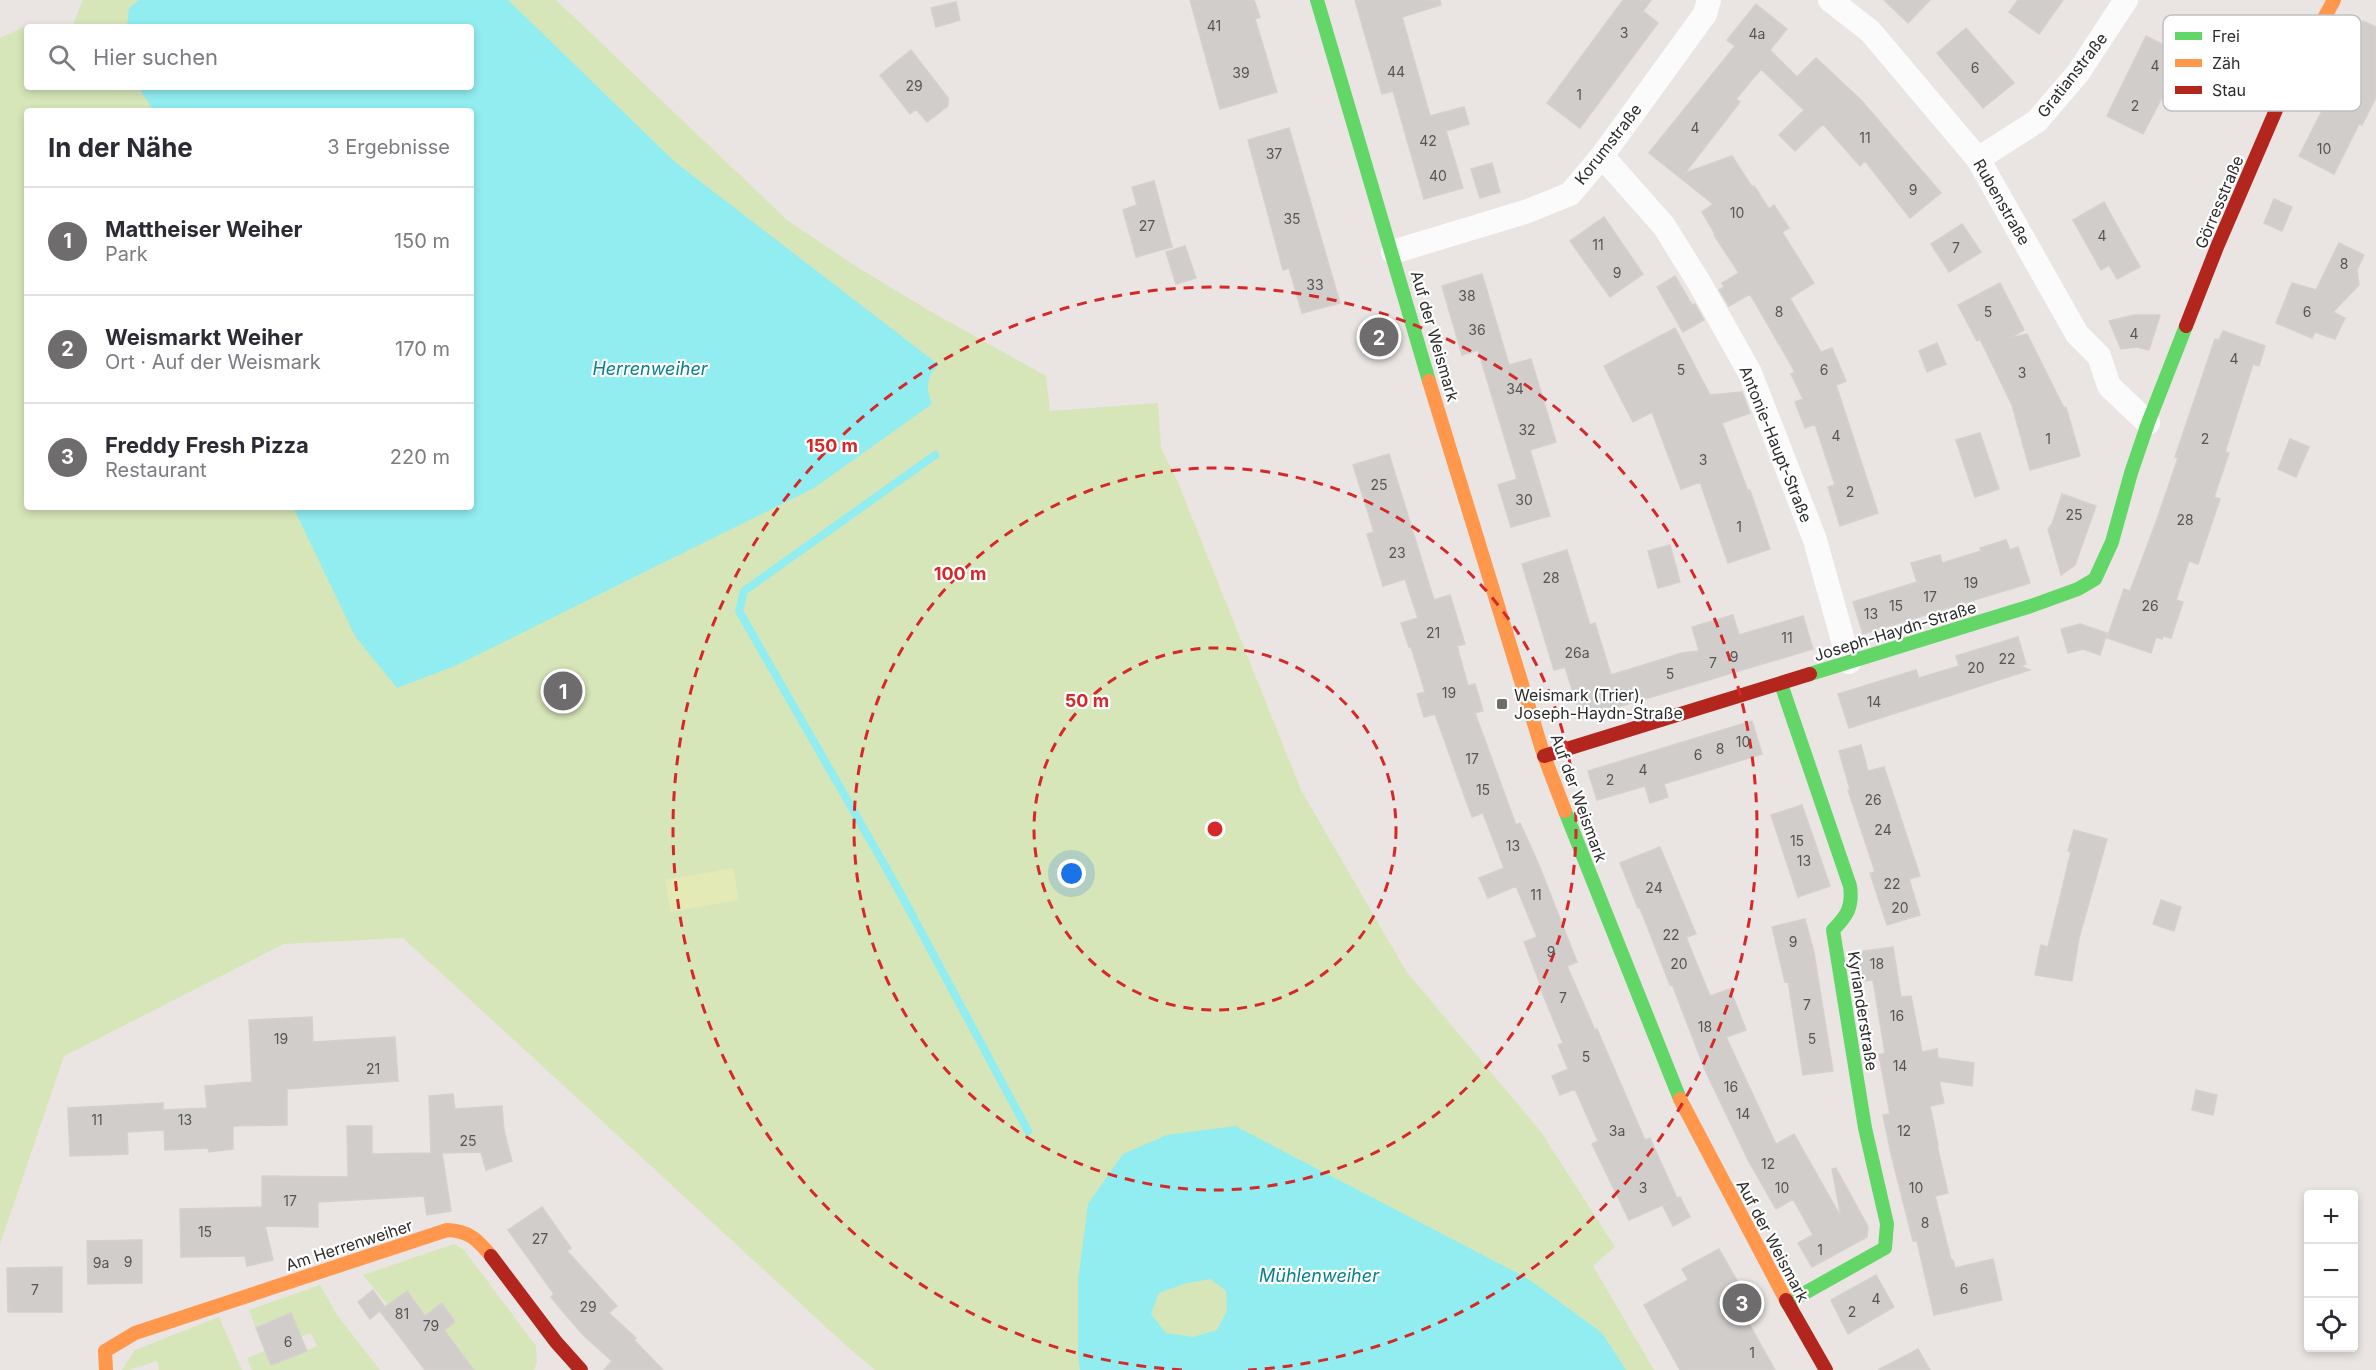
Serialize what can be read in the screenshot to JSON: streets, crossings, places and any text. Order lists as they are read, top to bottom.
{
  "streets": {
    "street": [
      "Gratianstraße",
      "Korumstraße",
      "Rubenstraße",
      "Görresstraße",
      "Auf der Weismark",
      "Antonie-Haupt-Straße",
      "Joseph-Haydn-Straße",
      "Kyrianderstraße",
      "Am Herrenweiher"
    ]
  },
  "crossings": [
    ["Gratianstraße", "Rubenstraße"],
    ["Korumstraße", "Auf der Weismark"],
    ["Korumstraße", "Antonie-Haupt-Straße"],
    ["Rubenstraße", "Görresstraße"],
    ["Rubenstraße", "Joseph-Haydn-Straße"],
    ["Görresstraße", "Joseph-Haydn-Straße"],
    ["Auf der Weismark", "Joseph-Haydn-Straße"],
    ["Auf der Weismark", "Kyrianderstraße"],
    ["Antonie-Haupt-Straße", "Joseph-Haydn-Straße"],
    ["Joseph-Haydn-Straße", "Kyrianderstraße"]
  ],
  "water": ["Herrenweiher", "Mühlenweiher"],
  "places": {
    "transit": ["Weismark (Trier), Joseph-Haydn-Straße"]
  },
  "house_numbers": [
    "41",
    "3",
    "4a",
    "4",
    "6",
    "44",
    "39",
    "29",
    "1",
    "2",
    "4",
    "11",
    "42",
    "10",
    "37",
    "40",
    "9",
    "10",
    "35",
    "27",
    "4",
    "11",
    "7",
    "8",
    "9",
    "33",
    "38",
    "8",
    "5",
    "6",
    "36",
    "4",
    "4",
    "5",
    "6",
    "3",
    "34",
    "32",
    "4",
    "1",
    "2",
    "3",
    "25",
    "2",
    "30",
    "25",
    "28",
    "1",
    "23",
    "28",
    "19",
    "17",
    "15",
    "26",
    "13",
    "21",
    "11",
    "26a",
    "9",
    "22",
    "7",
    "20",
    "5",
    "19",
    "14",
    "10",
    "8",
    "6",
    "17",
    "4",
    "2",
    "15",
    "26",
    "24",
    "15",
    "13",
    "13",
    "22",
    "24",
    "11",
    "20",
    "22",
    "9",
    "9",
    "20",
    "18",
    "7",
    "7",
    "16",
    "18",
    "19",
    "5",
    "5",
    "14",
    "21",
    "16",
    "14",
    "11",
    "13",
    "3a",
    "12",
    "25",
    "12",
    "3",
    "10",
    "10",
    "17",
    "8",
    "15",
    "27",
    "1",
    "9",
    "9a",
    "6",
    "7",
    "4",
    "29",
    "2",
    "81",
    "79",
    "6",
    "1"
  ],
  "legend": ["Frei", "Zäh", "Stau"],
  "page": {
    "search": "Hier suchen",
    "heading": ["In der Nähe", "3 Ergebnisse"],
    "list": [
      {
        "mark": "1",
        "name": "Mattheiser Weiher",
        "note": "Park",
        "value": "150 m"
      },
      {
        "mark": "2",
        "name": "Weismarkt Weiher",
        "note": "Ort · Auf der Weismark",
        "value": "170 m"
      },
      {
        "mark": "3",
        "name": "Freddy Fresh Pizza",
        "note": "Restaurant",
        "value": "220 m"
      }
    ],
    "pins": ["2", "1", "3"],
    "map_buttons": ["+", "−"]
  },
  "rings": ["150 m", "100 m", "50 m"]
}
